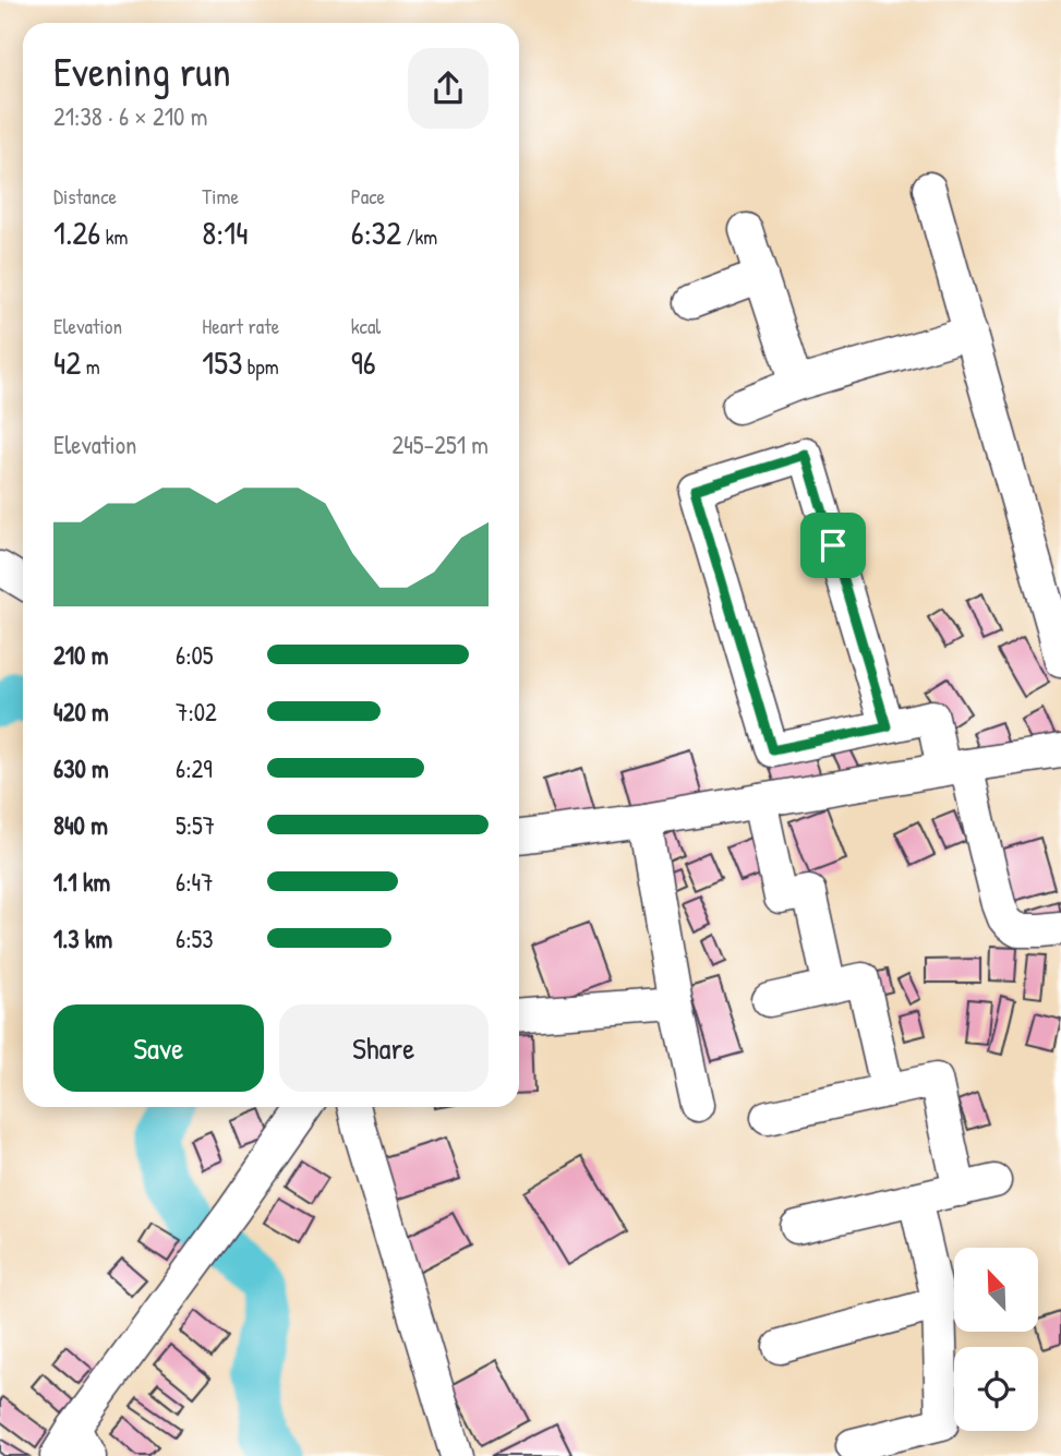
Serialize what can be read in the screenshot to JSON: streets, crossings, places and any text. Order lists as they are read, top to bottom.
{
  "north": "top left",
  "page": {
    "heading": ["Evening run", "21:38 · 6 × 210 m"],
    "stats": [
      ["Distance", "1.26 km"],
      ["Time", "8:14"],
      ["Pace", "6:32 /km"],
      ["Elevation", "42 m"],
      ["Heart rate", "153 bpm"],
      ["kcal", "96"]
    ],
    "chart": ["Elevation", "245–251 m"],
    "list": [
      {
        "name": "210 m",
        "note": "6:05"
      },
      {
        "name": "420 m",
        "note": "7:02"
      },
      {
        "name": "630 m",
        "note": "6:29"
      },
      {
        "name": "840 m",
        "note": "5:57"
      },
      {
        "name": "1.1 km",
        "note": "6:47"
      },
      {
        "name": "1.3 km",
        "note": "6:53"
      }
    ],
    "buttons": ["Save", "Share"]
  }
}
